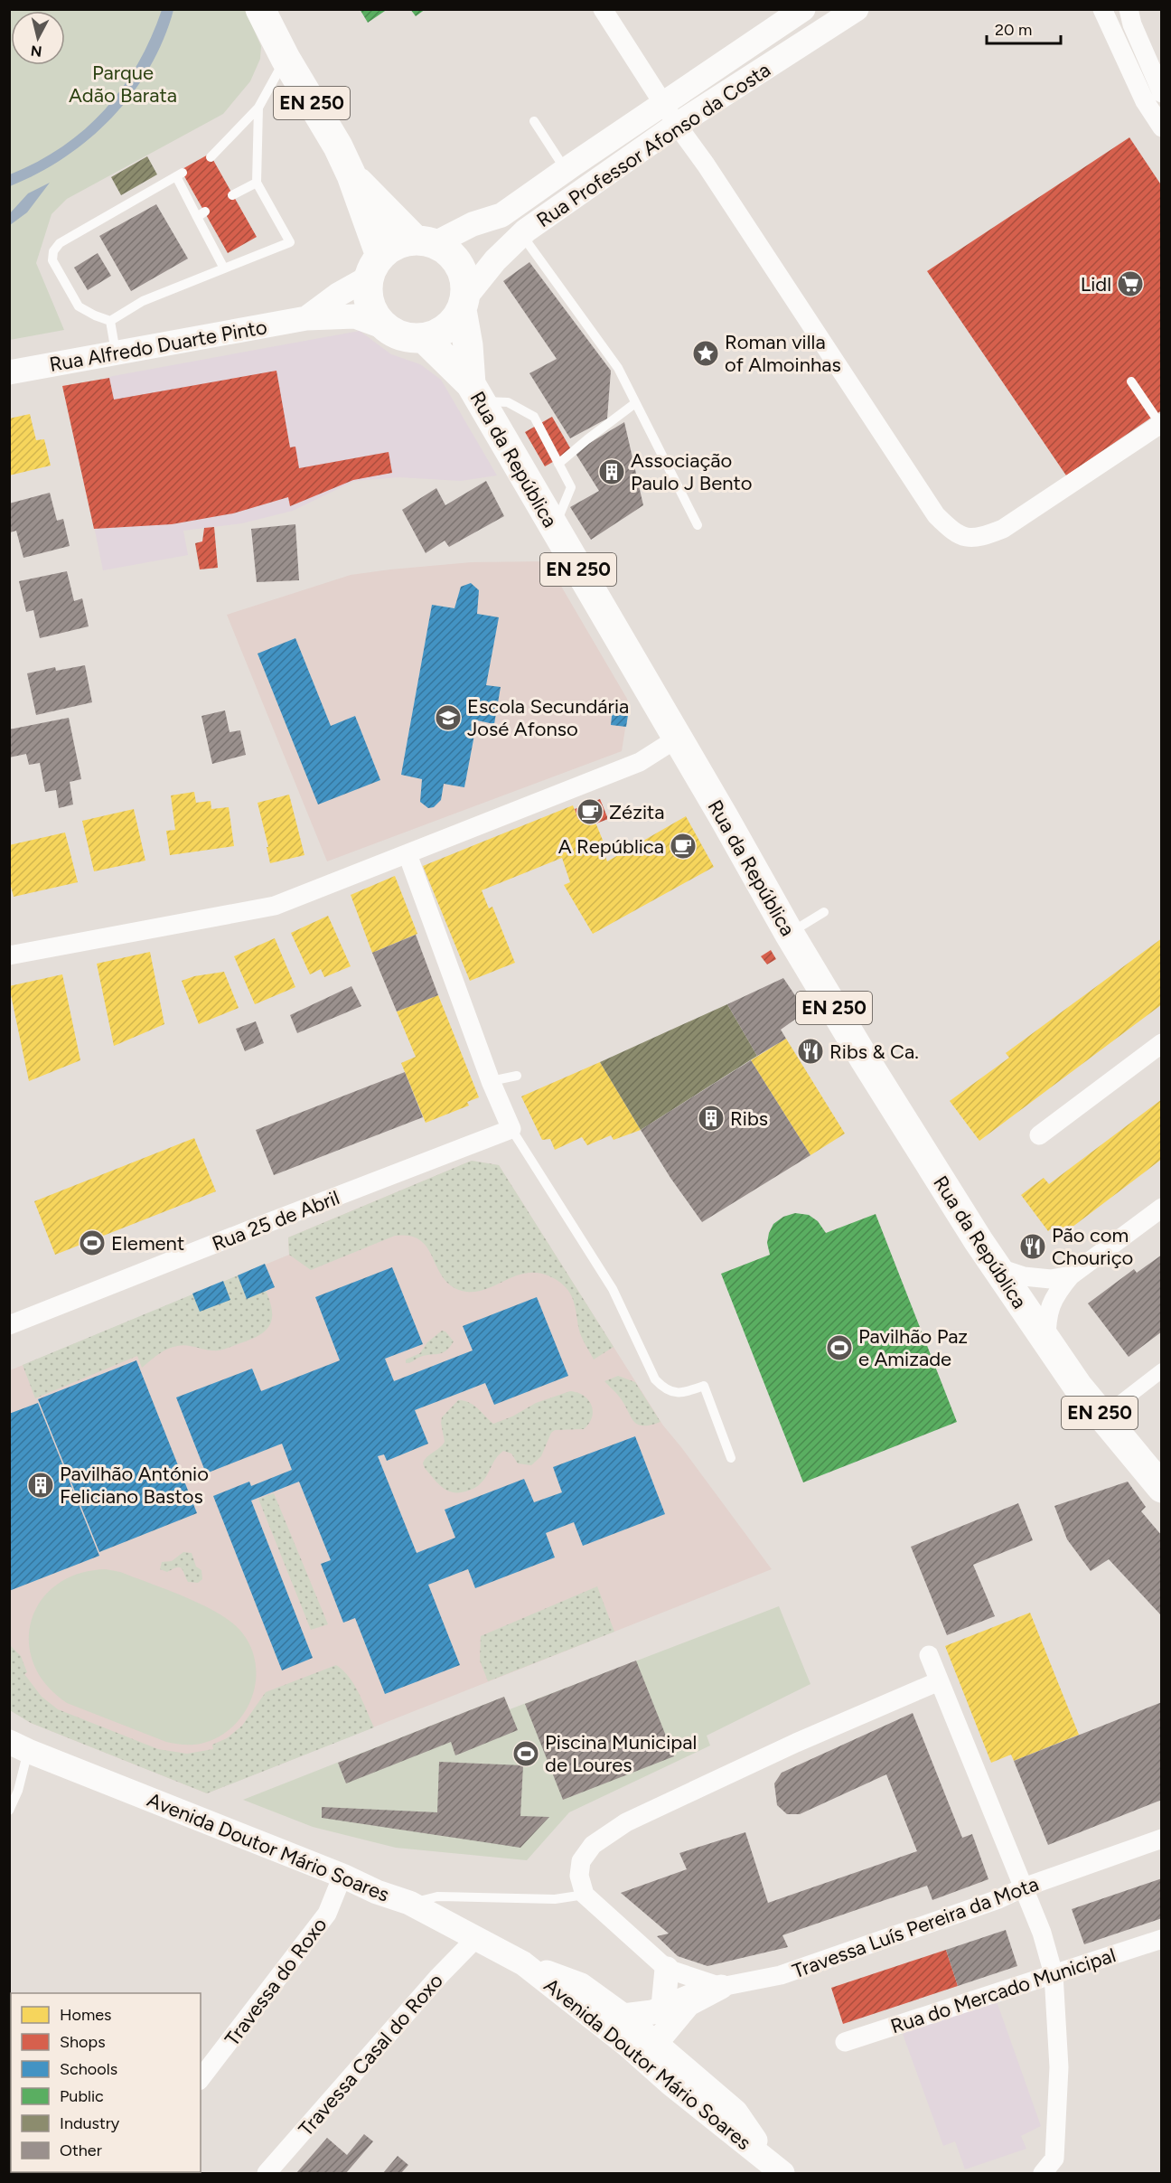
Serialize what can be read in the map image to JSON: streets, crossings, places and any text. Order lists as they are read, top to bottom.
{
  "streets": {
    "main road": ["EN 250", "Rua da República"],
    "street": [
      "Rua Professor Afonso da Costa",
      "Rua Alfredo Duarte Pinto",
      "Rua 25 de Abril",
      "Avenida Doutor Mário Soares",
      "Travessa Luís Pereira da Mota",
      "Travessa do Roxo",
      "Rua do Mercado Municipal",
      "Travessa Casal do Roxo"
    ]
  },
  "crossings": [
    ["EN 250", "Rua Professor Afonso da Costa"],
    ["EN 250", "Rua Alfredo Duarte Pinto"],
    ["EN 250", "Rua da República"],
    ["Rua Professor Afonso da Costa", "Rua Alfredo Duarte Pinto"],
    ["Rua Professor Afonso da Costa", "Rua da República"],
    ["Rua Alfredo Duarte Pinto", "Rua da República"],
    ["Avenida Doutor Mário Soares", "Travessa do Roxo"],
    ["Avenida Doutor Mário Soares", "Travessa Casal do Roxo"]
  ],
  "parks": ["Parque Adão Barata"],
  "places": {
    "supermarket": ["Lidl"],
    "place": ["Roman villa of Almoinhas"],
    "building": ["Associação Paulo J Bento", "Ribs", "Pavilhão António Feliciano Bastos"],
    "school or university": ["Escola Secundária José Afonso"],
    "cafe": ["Zézita", "A República"],
    "restaurant": ["Ribs & Ca.", "Pão com Chouriço"],
    "sports": ["Element", "Pavilhão Paz e Amizade", "Piscina Municipal de Loures"]
  },
  "legend": [
    "Homes",
    "Shops",
    "Schools",
    "Public",
    "Industry",
    "Other"
  ],
  "scale_bar": "20 m",
  "north": "bottom"
}
